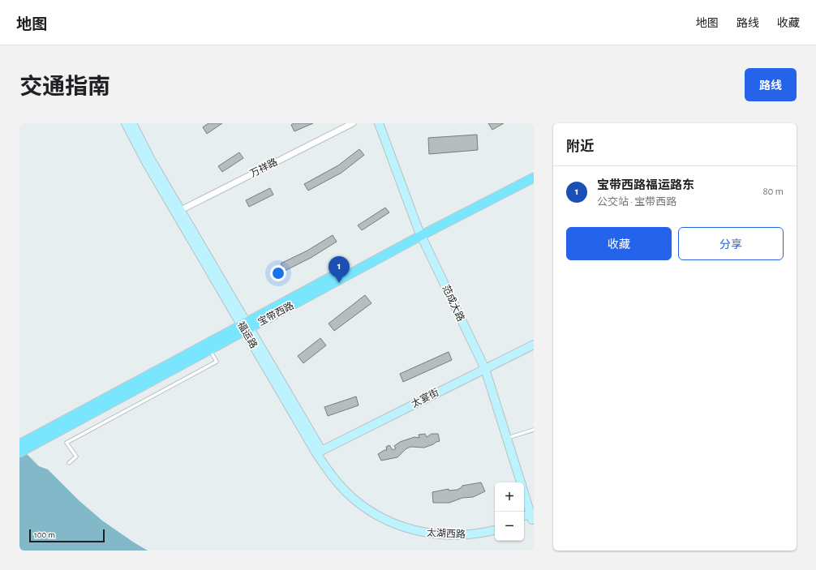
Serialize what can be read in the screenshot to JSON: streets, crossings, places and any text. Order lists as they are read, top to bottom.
{
  "streets": {
    "main road": [
      "范成大路",
      "宝带西路",
      "福运路",
      "太宴街",
      "太湖西路"
    ],
    "street": ["万祥路"]
  },
  "crossings": [
    ["万祥路", "福运路"],
    ["范成大路", "宝带西路"],
    ["范成大路", "太宴街"],
    ["宝带西路", "福运路"],
    ["福运路", "太宴街"],
    ["福运路", "太湖西路"]
  ],
  "scale_bar": "100 m",
  "page": {
    "header": "地图",
    "nav": ["地图", "路线", "收藏"],
    "title": "交通指南",
    "buttons": [
      "路线",
      ["收藏", "分享"]
    ],
    "heading": "附近",
    "list": [
      {
        "mark": "1",
        "name": "宝带西路福运路东",
        "note": "公交站 · 宝带西路",
        "value": "80 m"
      }
    ],
    "pins": "1",
    "map_buttons": ["+", "−"],
    "scale": "100 m"
  }
}
